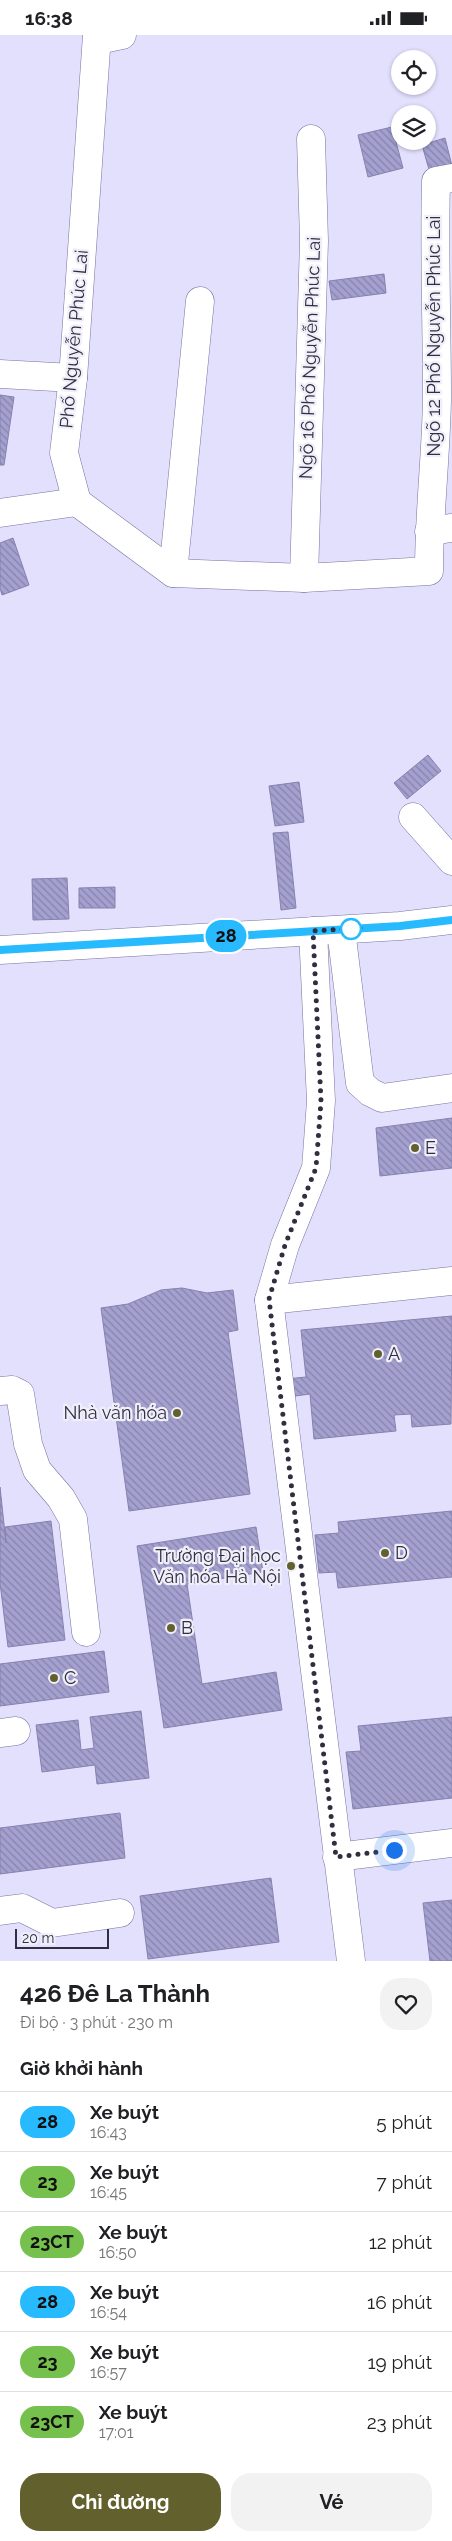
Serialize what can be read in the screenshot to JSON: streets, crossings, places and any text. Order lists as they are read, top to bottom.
{
  "streets": {
    "street": ["Ngõ 12 Phố Nguyễn Phúc Lai", "Phố Nguyễn Phúc Lai", "Ngõ 16 Phố Nguyễn Phúc Lai"]
  },
  "crossings": [
    ["Ngõ 12 Phố Nguyễn Phúc Lai", "Ngõ 16 Phố Nguyễn Phúc Lai"]
  ],
  "places": [
    "E",
    "A",
    "Nhà văn hóa",
    "D",
    "Trường Đại học Văn hóa Hà Nội",
    "B",
    "C"
  ],
  "lines": ["bus line 28"],
  "scale_bar": "20 m",
  "page": {
    "status": "16:38",
    "on_map": "28",
    "scale": "20 m",
    "heading": [
      ["426 Đê La Thành", "Đi bộ · 3 phút · 230 m"],
      "Giờ khởi hành"
    ],
    "list": [
      {
        "mark": "28",
        "name": "Xe buýt",
        "note": "16:43",
        "value": "5 phút"
      },
      {
        "mark": "23",
        "name": "Xe buýt",
        "note": "16:45",
        "value": "7 phút"
      },
      {
        "mark": "23CT",
        "name": "Xe buýt",
        "note": "16:50",
        "value": "12 phút"
      },
      {
        "mark": "28",
        "name": "Xe buýt",
        "note": "16:54",
        "value": "16 phút"
      },
      {
        "mark": "23",
        "name": "Xe buýt",
        "note": "16:57",
        "value": "19 phút"
      },
      {
        "mark": "23CT",
        "name": "Xe buýt",
        "note": "17:01",
        "value": "23 phút"
      }
    ],
    "buttons": ["Chỉ đường", "Vé"]
  }
}
